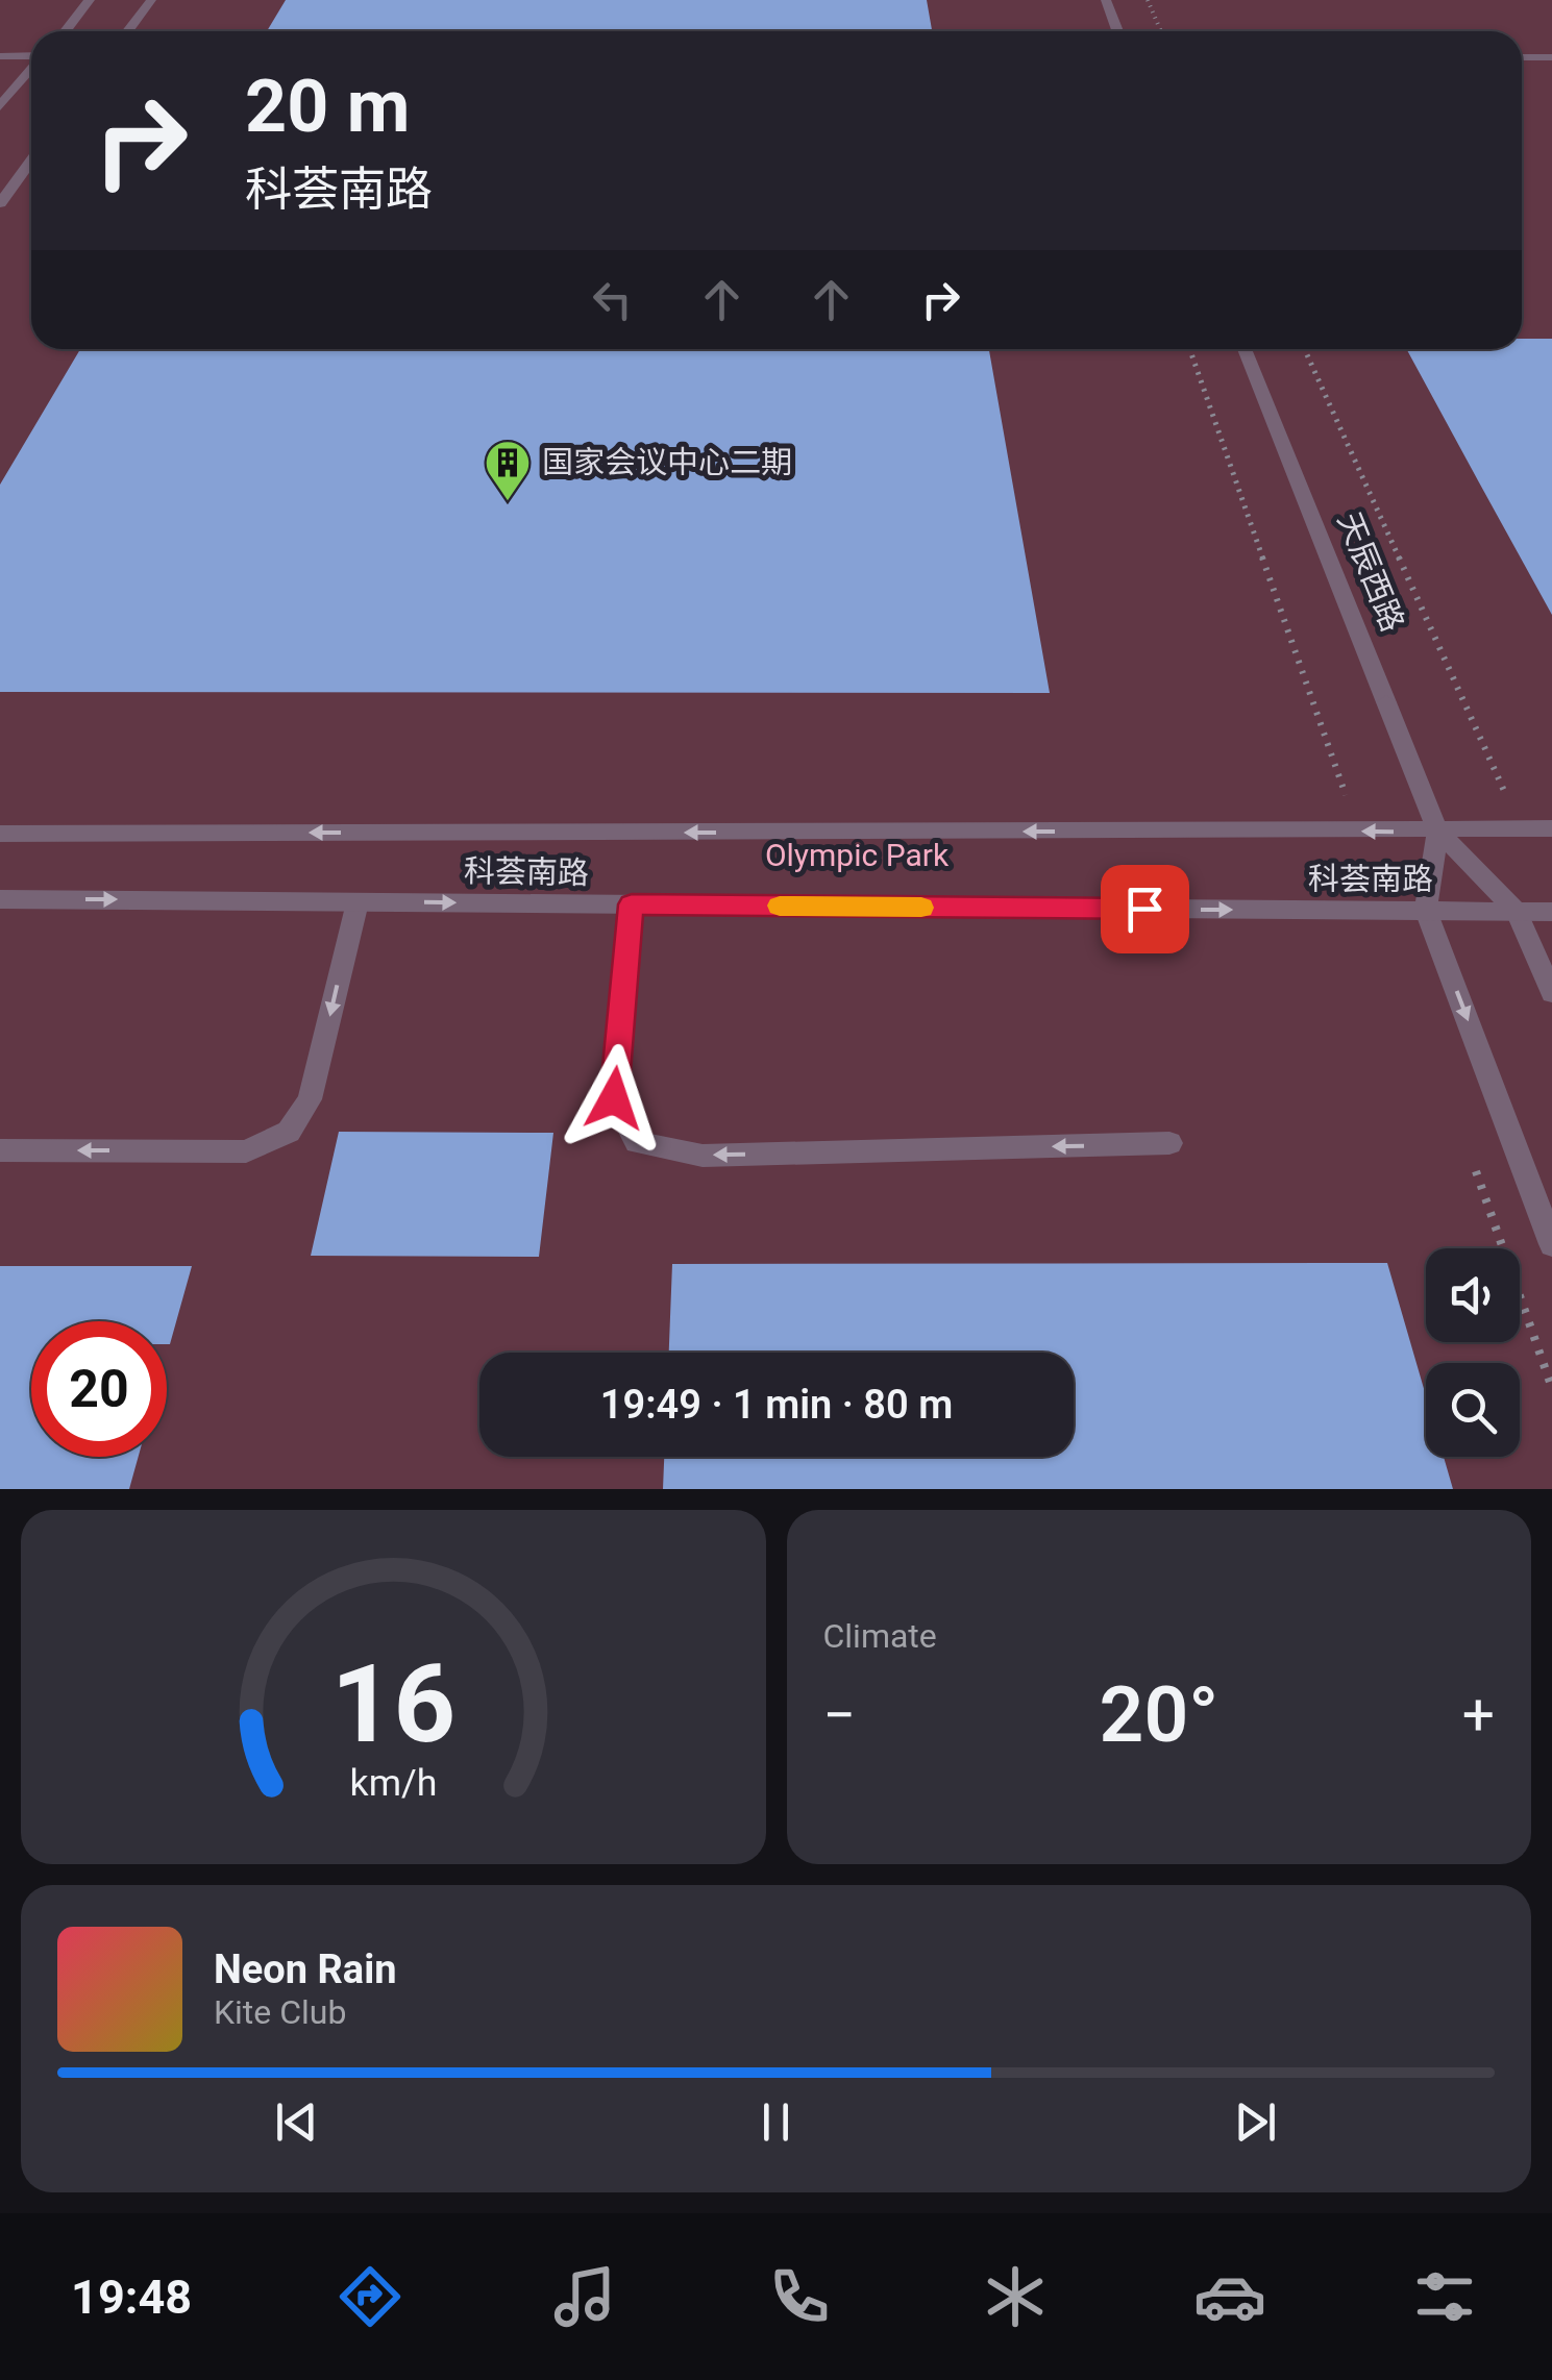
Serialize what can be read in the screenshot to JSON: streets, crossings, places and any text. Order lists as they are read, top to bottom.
{
  "streets": {
    "street": ["天辰西路", "科荟南路"]
  },
  "crossings": [
    ["天辰西路", "科荟南路"]
  ],
  "parks": ["Olympic Park"],
  "places": {
    "building": ["国家会议中心二期"]
  },
  "page": {
    "turn": ["20 m", "科荟南路"],
    "limit": "20",
    "trip": "19:49 · 1 min · 80 m",
    "tile": "Climate",
    "heat": ["−", "20°", "+"],
    "song": ["Neon Rain", "Kite Club"],
    "tabs": "19:48",
    "gauge": ["16", "km/h"]
  }
}
